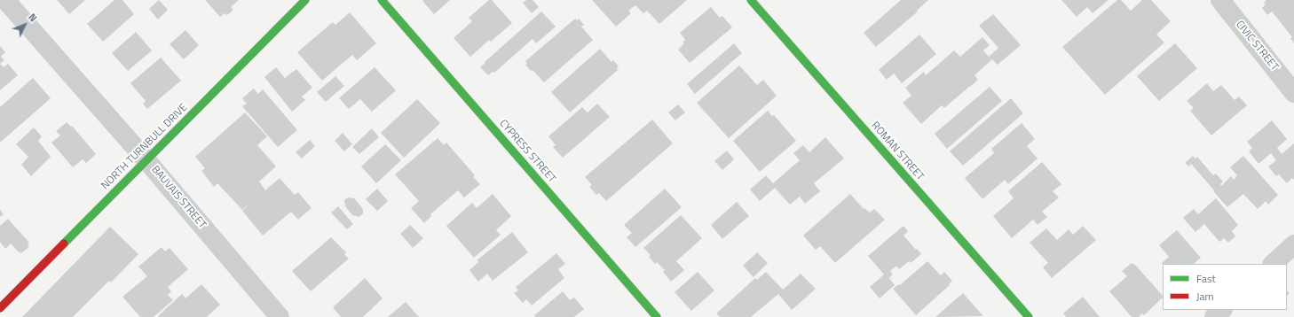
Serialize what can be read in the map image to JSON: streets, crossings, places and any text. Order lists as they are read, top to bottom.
{
  "streets": {
    "street": [
      "CIVIC STREET",
      "NORTH TURNBULL DRIVE",
      "CYPRESS STREET",
      "ROMAN STREET",
      "BAUVAIS STREET"
    ]
  },
  "crossings": [
    ["NORTH TURNBULL DRIVE", "BAUVAIS STREET"]
  ],
  "legend": ["Fast", "Jam"],
  "north": "top right"
}
